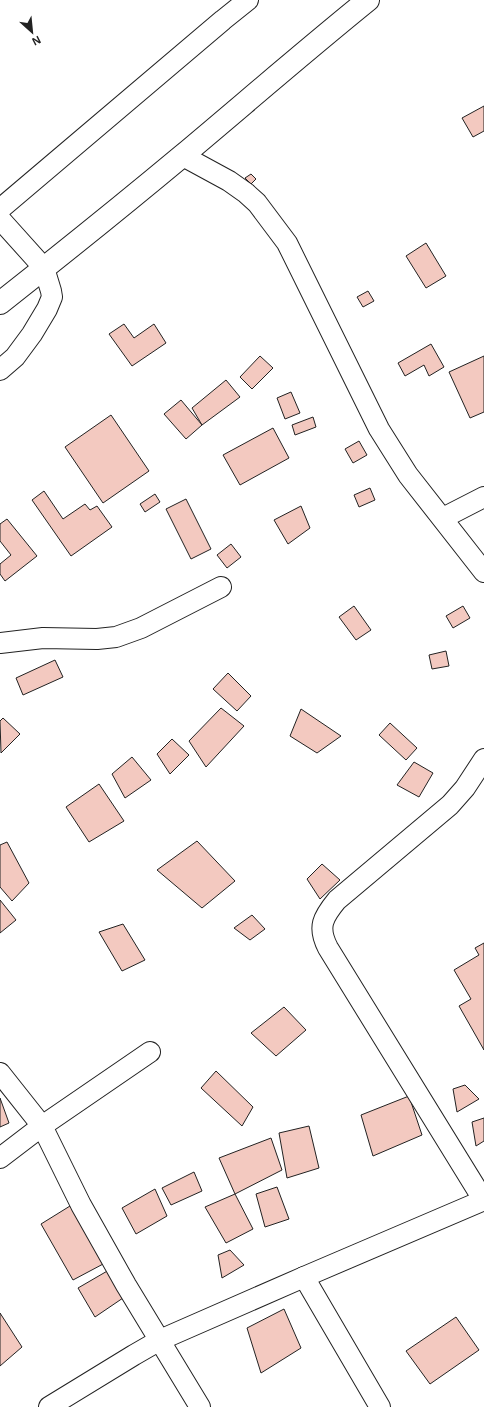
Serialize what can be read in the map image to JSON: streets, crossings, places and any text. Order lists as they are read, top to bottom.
{
  "north": "bottom right"
}
